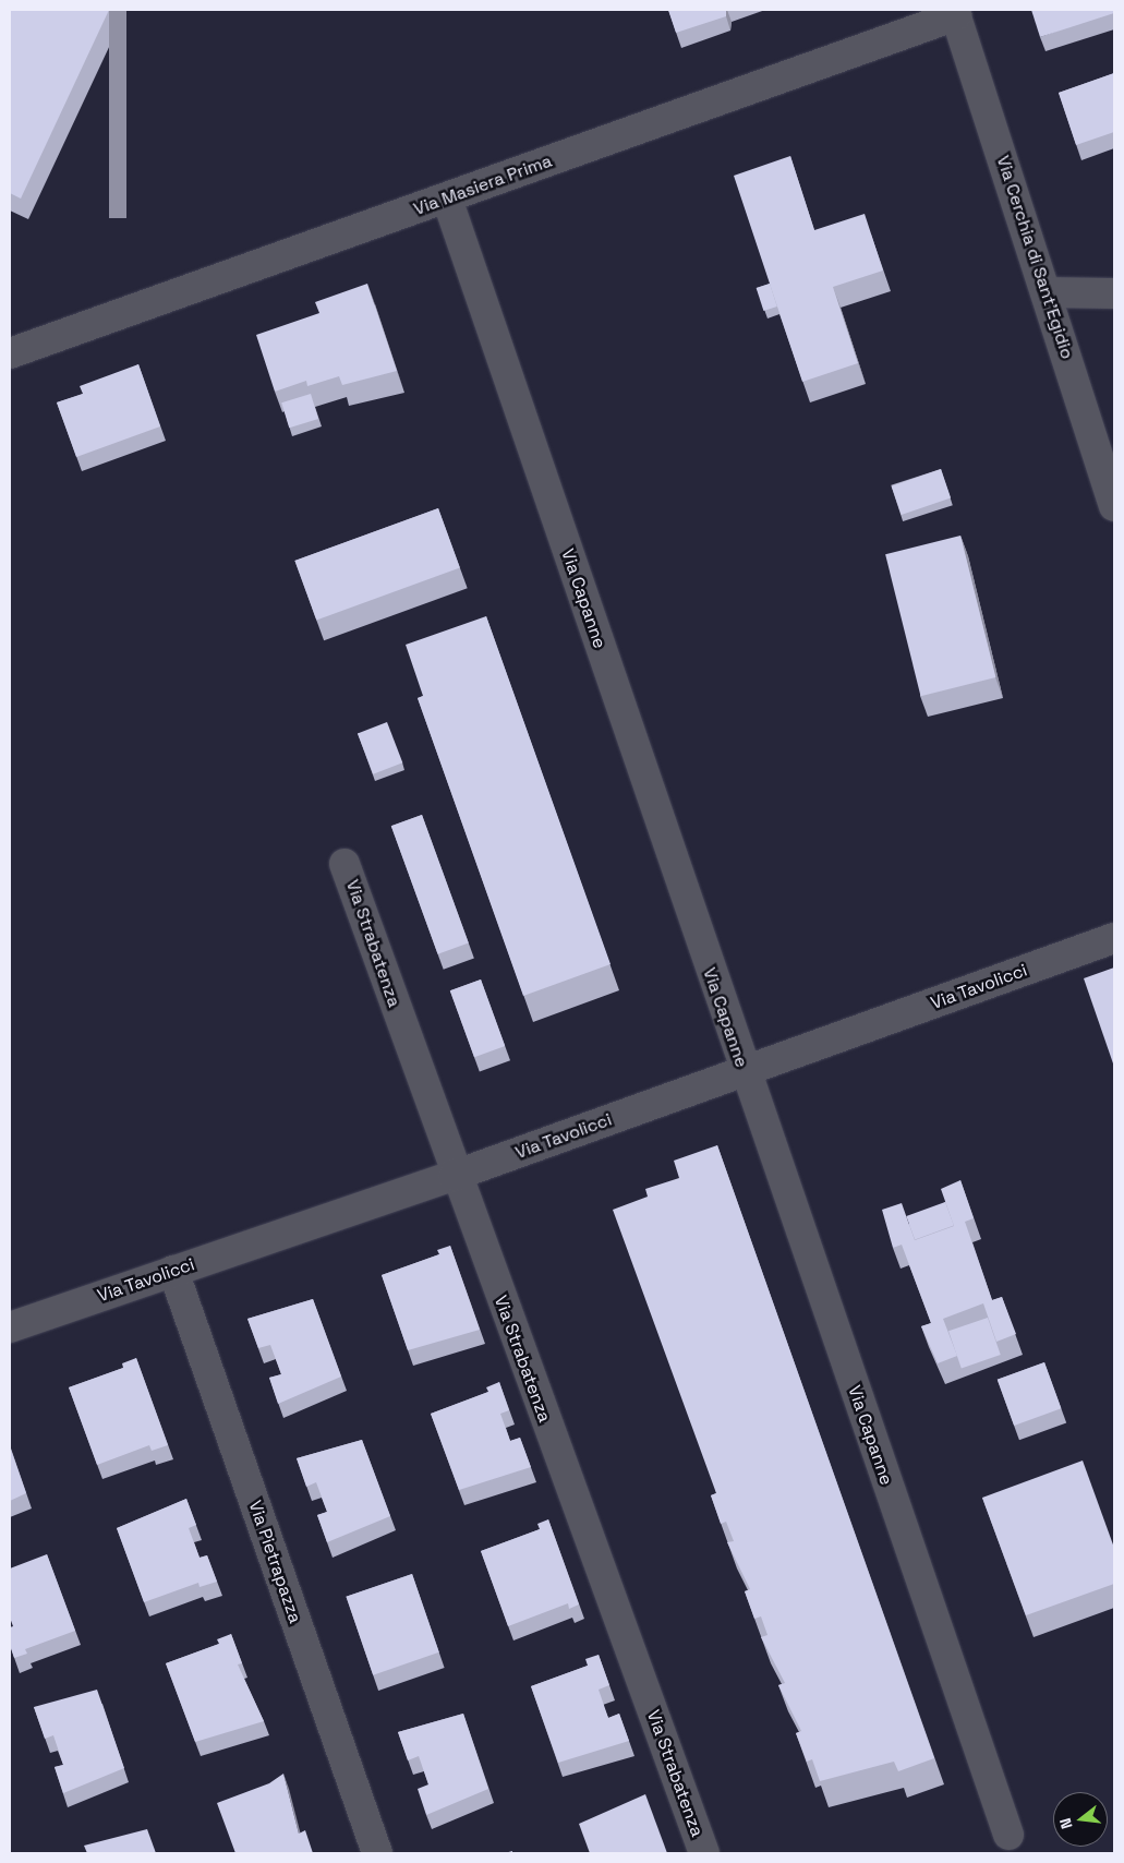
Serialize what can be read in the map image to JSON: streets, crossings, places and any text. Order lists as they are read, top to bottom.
{
  "streets": {
    "street": [
      "Via Masiera Prima",
      "Via Cerchia di Sant'Egidio",
      "Via Capanne",
      "Via Strabatenza",
      "Via Tavolicci",
      "Via Pietrapazza"
    ]
  },
  "crossings": [
    ["Via Masiera Prima", "Via Cerchia di Sant'Egidio"],
    ["Via Masiera Prima", "Via Capanne"],
    ["Via Capanne", "Via Tavolicci"],
    ["Via Strabatenza", "Via Tavolicci"],
    ["Via Tavolicci", "Via Pietrapazza"]
  ],
  "north": "left"
}
